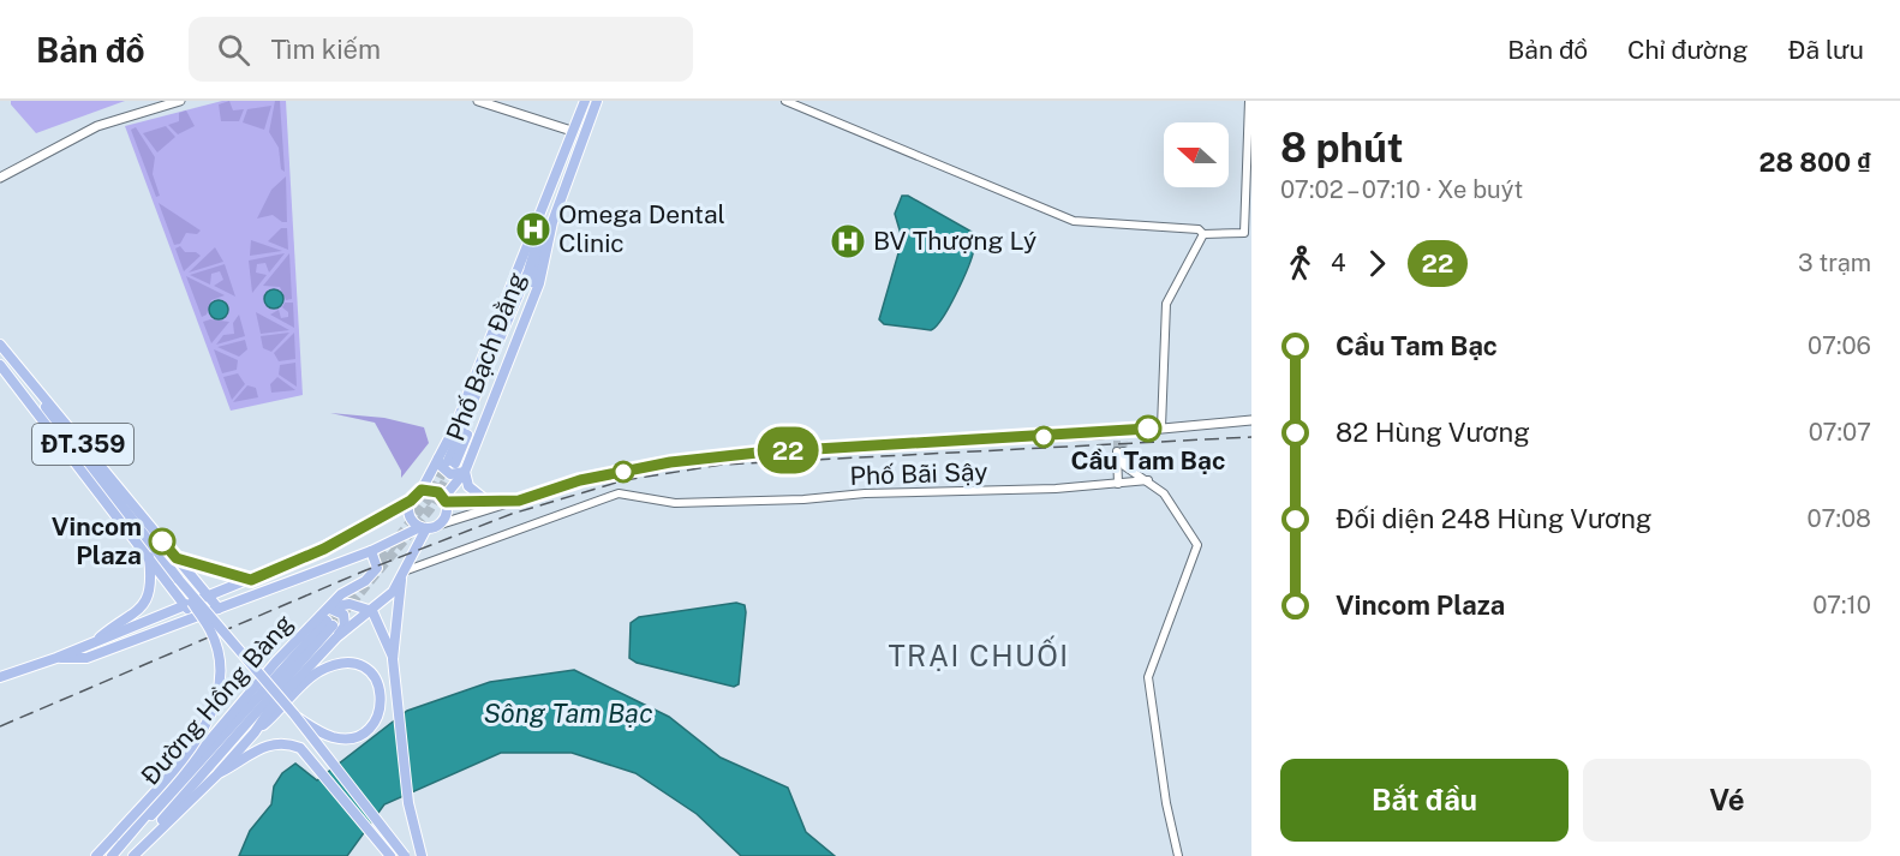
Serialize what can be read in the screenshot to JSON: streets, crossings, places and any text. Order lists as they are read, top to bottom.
{
  "streets": {
    "main road": ["Phố Bạch Đằng", "ĐT.359", "Đường Hồng Bàng"],
    "street": ["Phố Bãi Sậy"]
  },
  "crossings": [
    ["Phố Bạch Đằng", "Đường Hồng Bàng"],
    ["Phố Bãi Sậy", "Đường Hồng Bàng"]
  ],
  "districts": ["TRẠI CHUỐI"],
  "water": ["Sông Tam Bạc"],
  "places": {
    "hospital": ["Omega Dental Clinic", "BV Thượng Lý"],
    "other": ["Cầu Tam Bạc", "Vincom Plaza"]
  },
  "lines": ["bus line 22"],
  "north": "left",
  "page": {
    "header": "Bản đồ",
    "search": "Tìm kiếm",
    "nav": ["Bản đồ", "Chỉ đường", "Đã lưu"],
    "on_map": "22",
    "heading": ["8 phút", "07:02 – 07:10 · Xe buýt", "28 800 ₫"],
    "legs": ["4", "22", "3 trạm"],
    "list": [
      {
        "name": "Cầu Tam Bạc",
        "value": "07:06"
      },
      {
        "name": "82 Hùng Vương",
        "value": "07:07"
      },
      {
        "name": "Đối diện 248 Hùng Vương",
        "value": "07:08"
      },
      {
        "name": "Vincom Plaza",
        "value": "07:10"
      }
    ],
    "buttons": ["Bắt đầu", "Vé"]
  }
}
